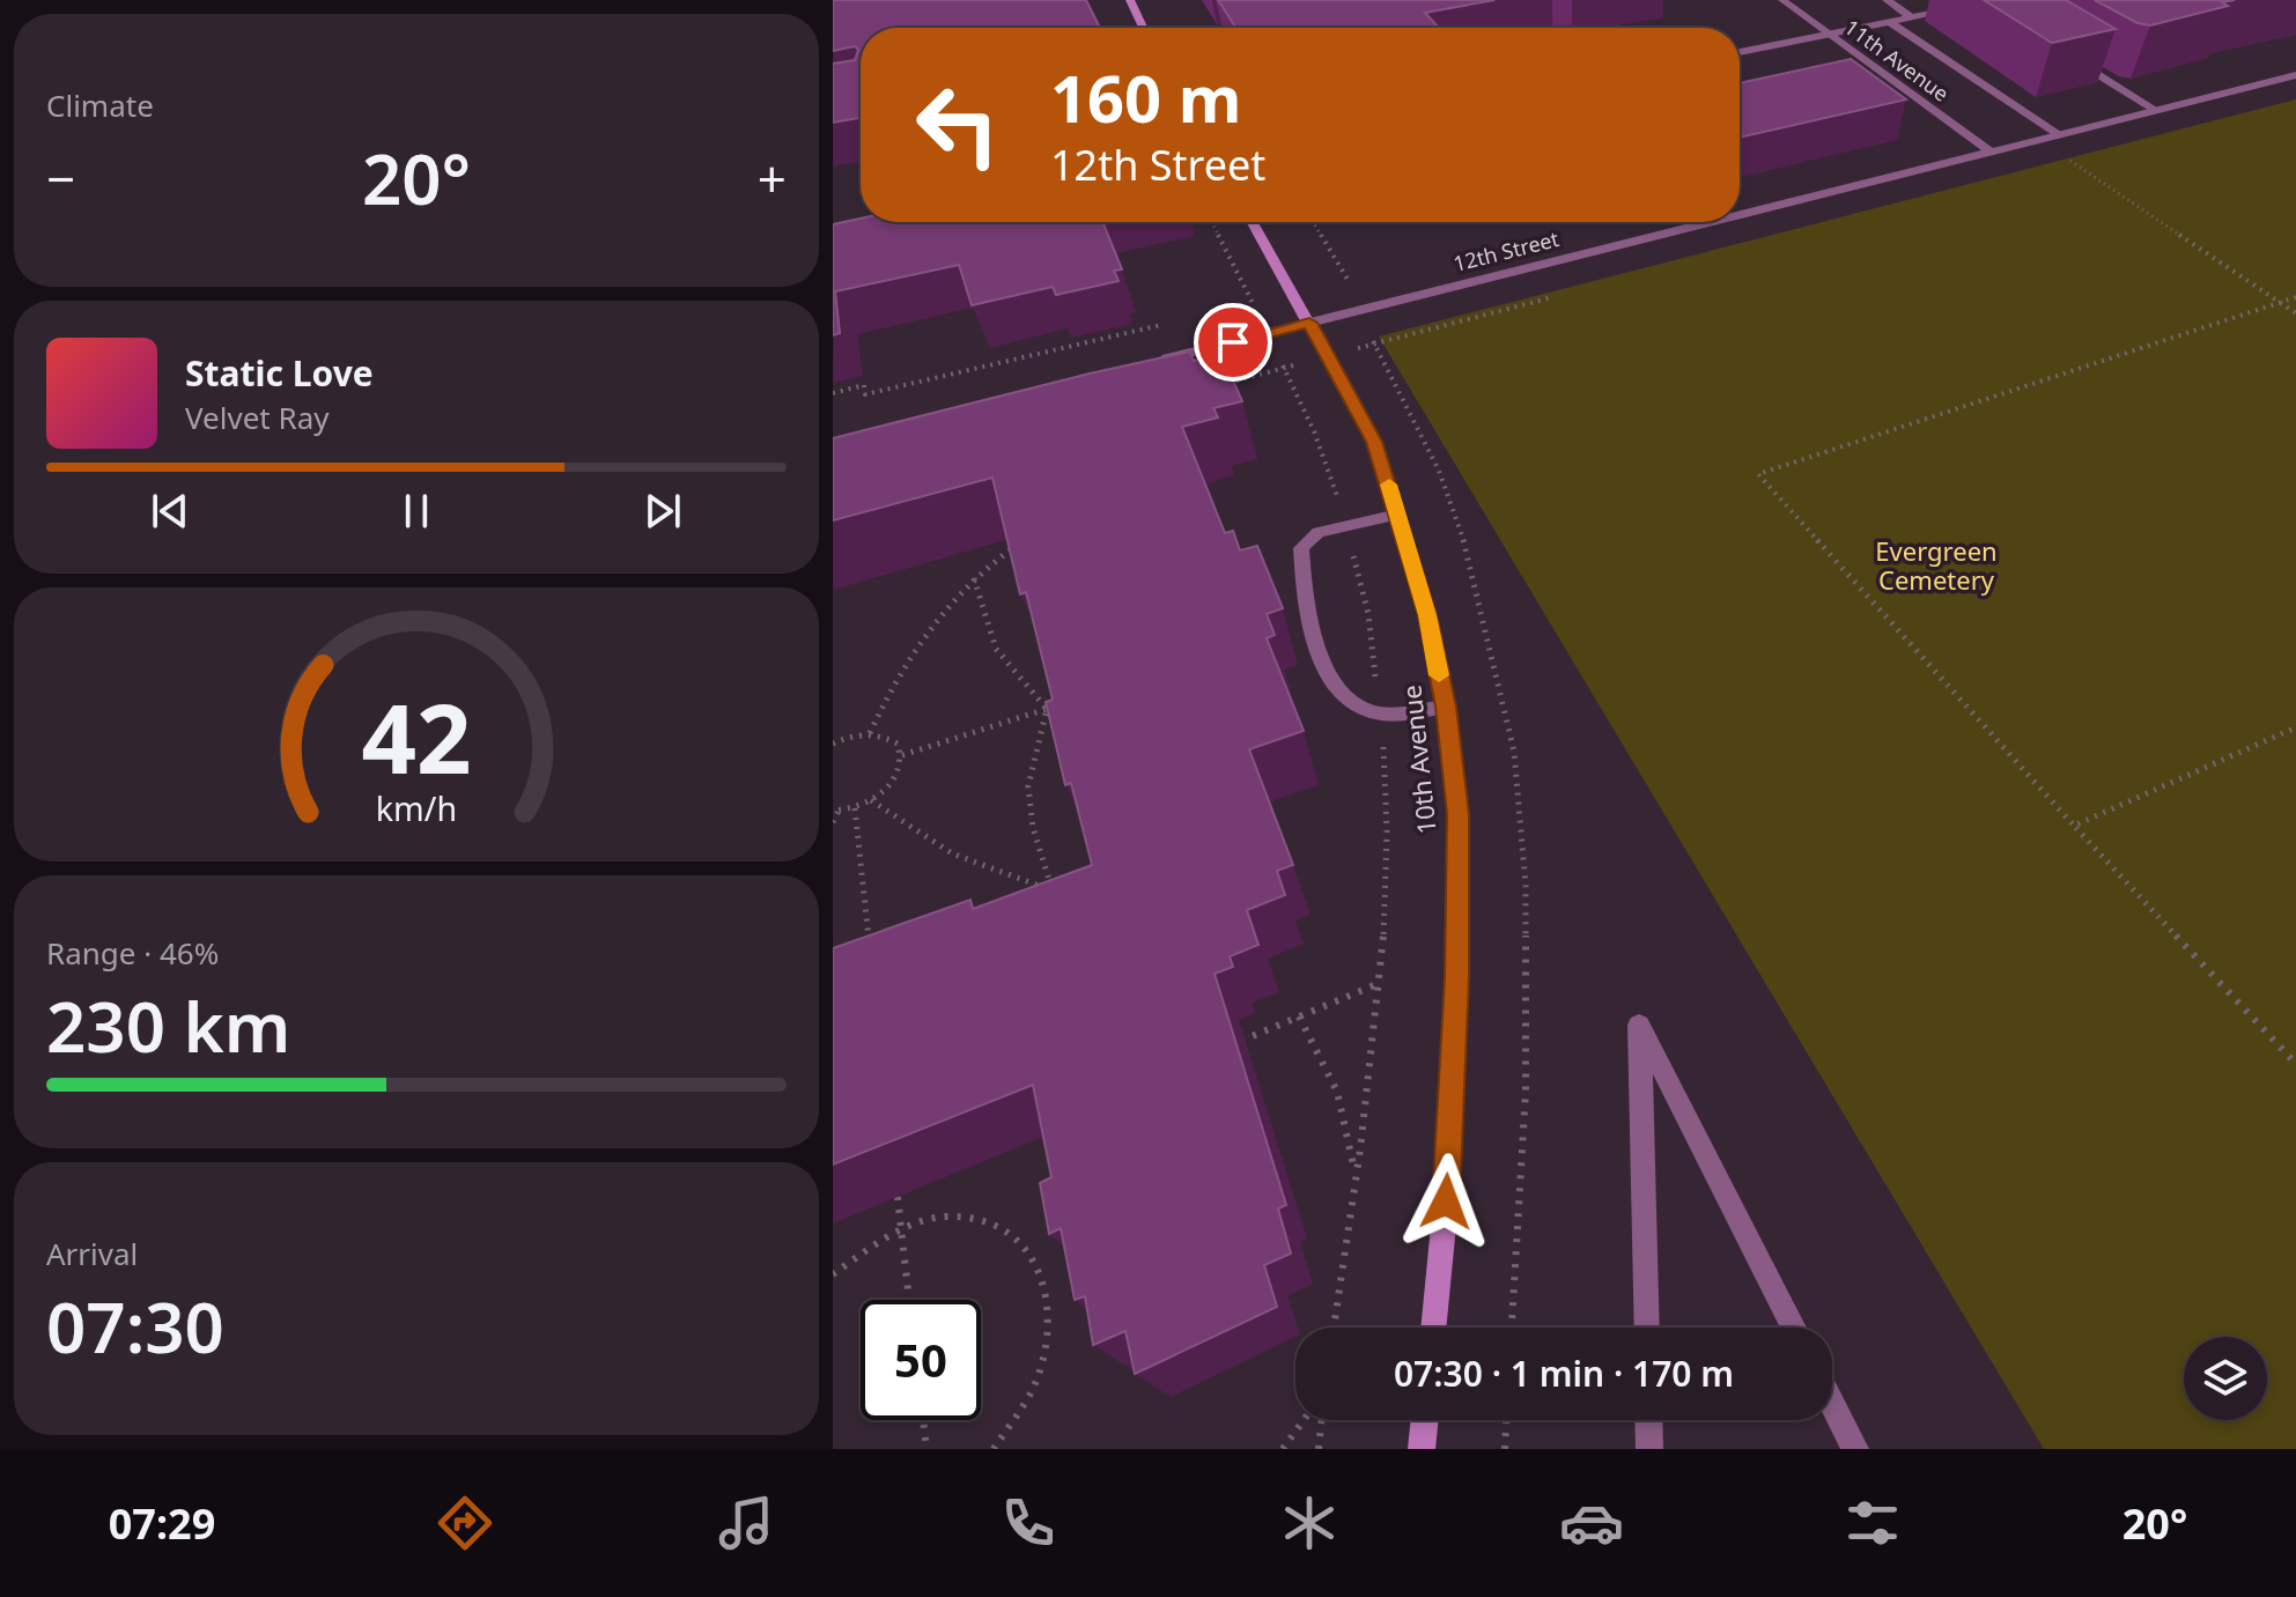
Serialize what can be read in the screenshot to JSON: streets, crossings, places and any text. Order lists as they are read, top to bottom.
{
  "streets": {
    "main road": ["10th Avenue"],
    "street": ["11th Avenue", "12th Street"]
  },
  "crossings": [
    ["11th Avenue", "12th Street"],
    ["12th Street", "10th Avenue"]
  ],
  "parks": ["Evergreen Cemetery"],
  "page": {
    "tile": [
      "Climate",
      ["Range · 46%", "230 km"],
      ["Arrival", "07:30"]
    ],
    "turn": ["160 m", "12th Street"],
    "heat": ["−", "20°", "+"],
    "song": ["Static Love", "Velvet Ray"],
    "limit": "50",
    "trip": "07:30 · 1 min · 170 m",
    "tabs": ["07:29", "20°"],
    "gauge": ["42", "km/h"]
  }
}
